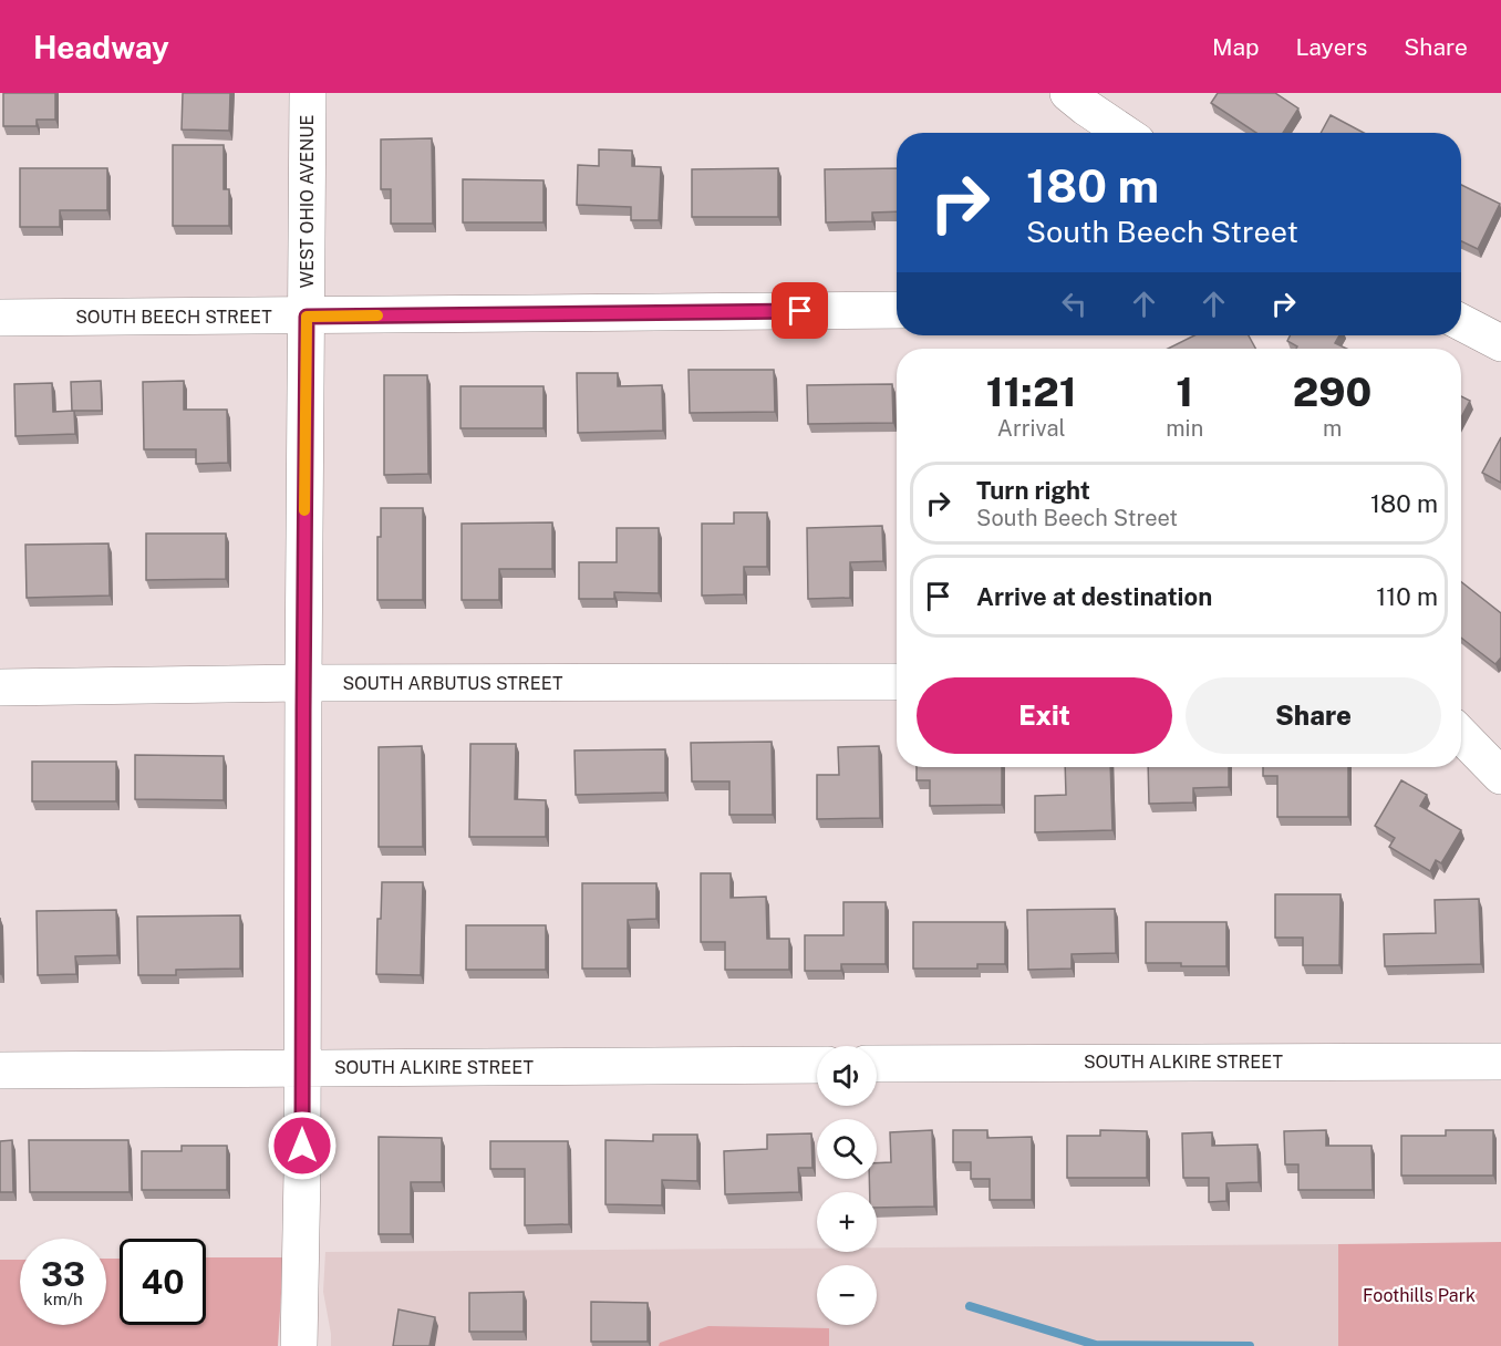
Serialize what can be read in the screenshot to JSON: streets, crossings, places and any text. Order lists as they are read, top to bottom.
{
  "streets": {
    "street": [
      "WEST OHIO AVENUE",
      "SOUTH BEECH STREET",
      "SOUTH ARBUTUS STREET",
      "SOUTH ALKIRE STREET"
    ]
  },
  "crossings": [
    ["WEST OHIO AVENUE", "SOUTH BEECH STREET"],
    ["WEST OHIO AVENUE", "SOUTH ARBUTUS STREET"],
    ["WEST OHIO AVENUE", "SOUTH ALKIRE STREET"]
  ],
  "parks": ["Foothills Park"],
  "page": {
    "header": "Headway",
    "nav": ["Map", "Layers", "Share"],
    "turn": ["180 m", "South Beech Street"],
    "eta": [
      "11:21",
      "Arrival",
      "1",
      "min",
      "290",
      "m"
    ],
    "list": [
      {
        "name": "Turn right",
        "note": "South Beech Street",
        "value": "180 m"
      },
      {
        "name": "Arrive at destination",
        "value": "110 m"
      }
    ],
    "buttons": ["Exit", "Share"],
    "map_buttons": ["+", "−"],
    "speed": "33 km/h",
    "limit": "40"
  }
}
